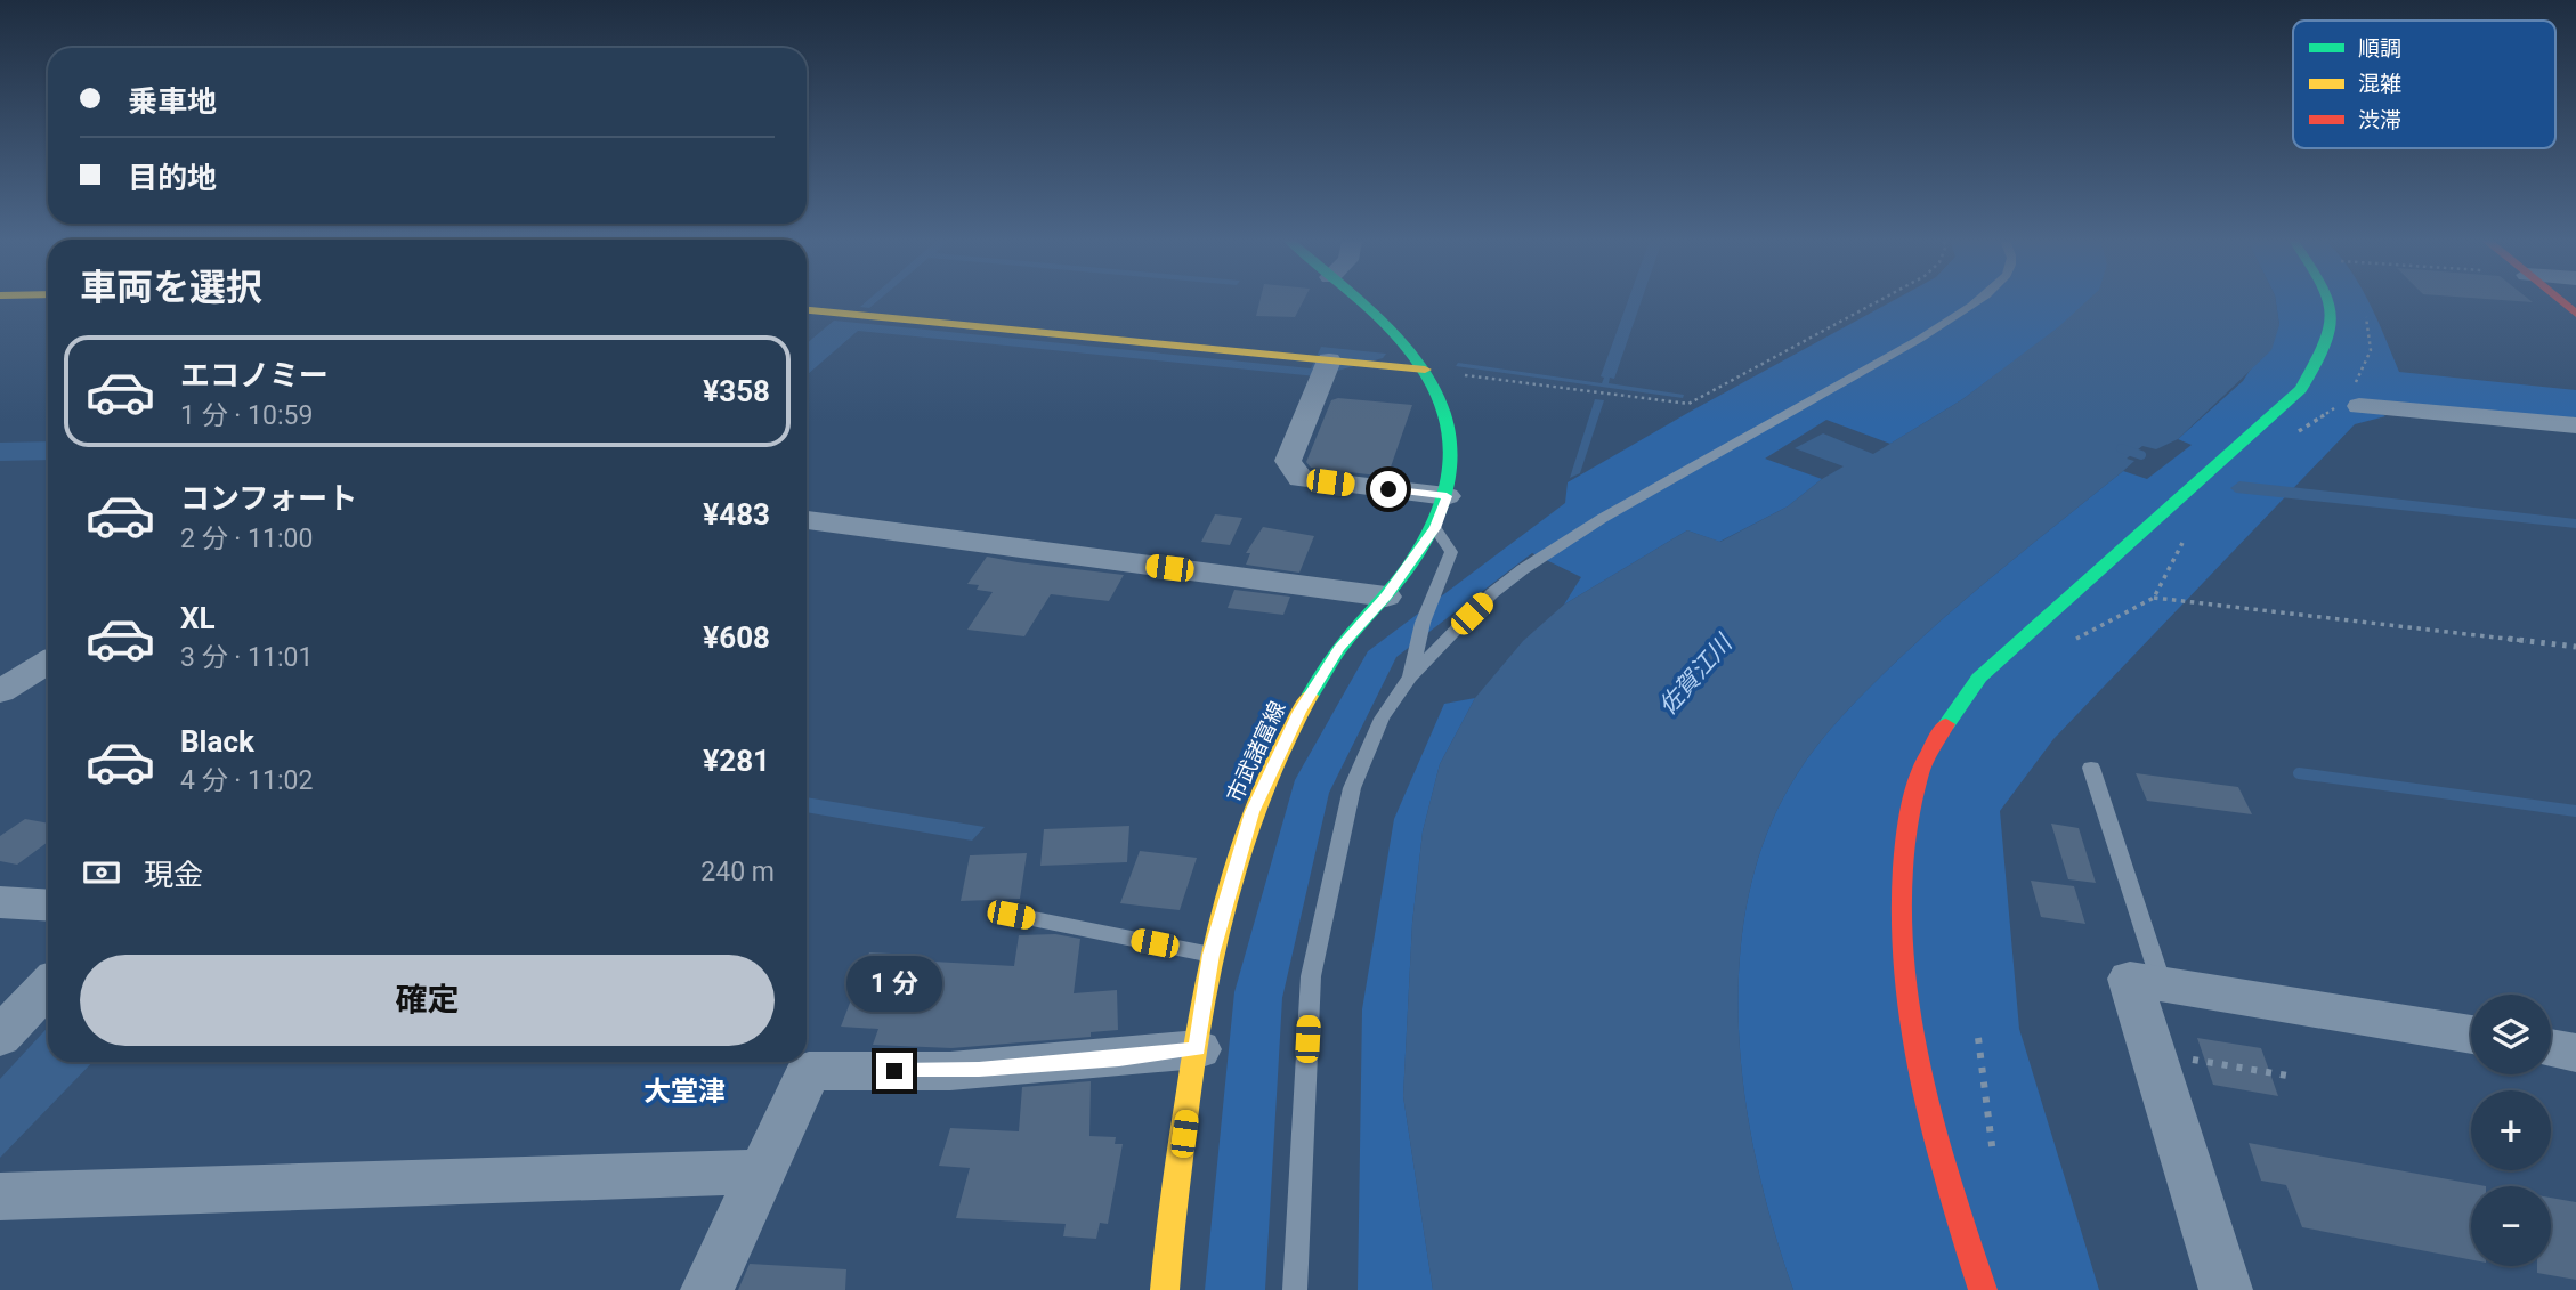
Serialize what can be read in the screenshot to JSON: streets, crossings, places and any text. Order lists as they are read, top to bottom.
{
  "streets": {
    "street": ["市武諸富線"]
  },
  "districts": ["大堂津"],
  "water": ["佐賀江川"],
  "legend": ["順調", "混雑", "渋滞"],
  "page": {
    "banner": ["乗車地", "目的地"],
    "heading": "車両を選択",
    "list": [
      {
        "name": "エコノミー",
        "note": "1 分 · 10:59",
        "value": "¥358"
      },
      {
        "name": "コンフォート",
        "note": "2 分 · 11:00",
        "value": "¥483"
      },
      {
        "name": "XL",
        "note": "3 分 · 11:01",
        "value": "¥608"
      },
      {
        "name": "Black",
        "note": "4 分 · 11:02",
        "value": "¥281"
      }
    ],
    "pay": ["現金", "240 m"],
    "buttons": "確定",
    "bubble": "1 分",
    "map_buttons": ["+", "−"]
  }
}
